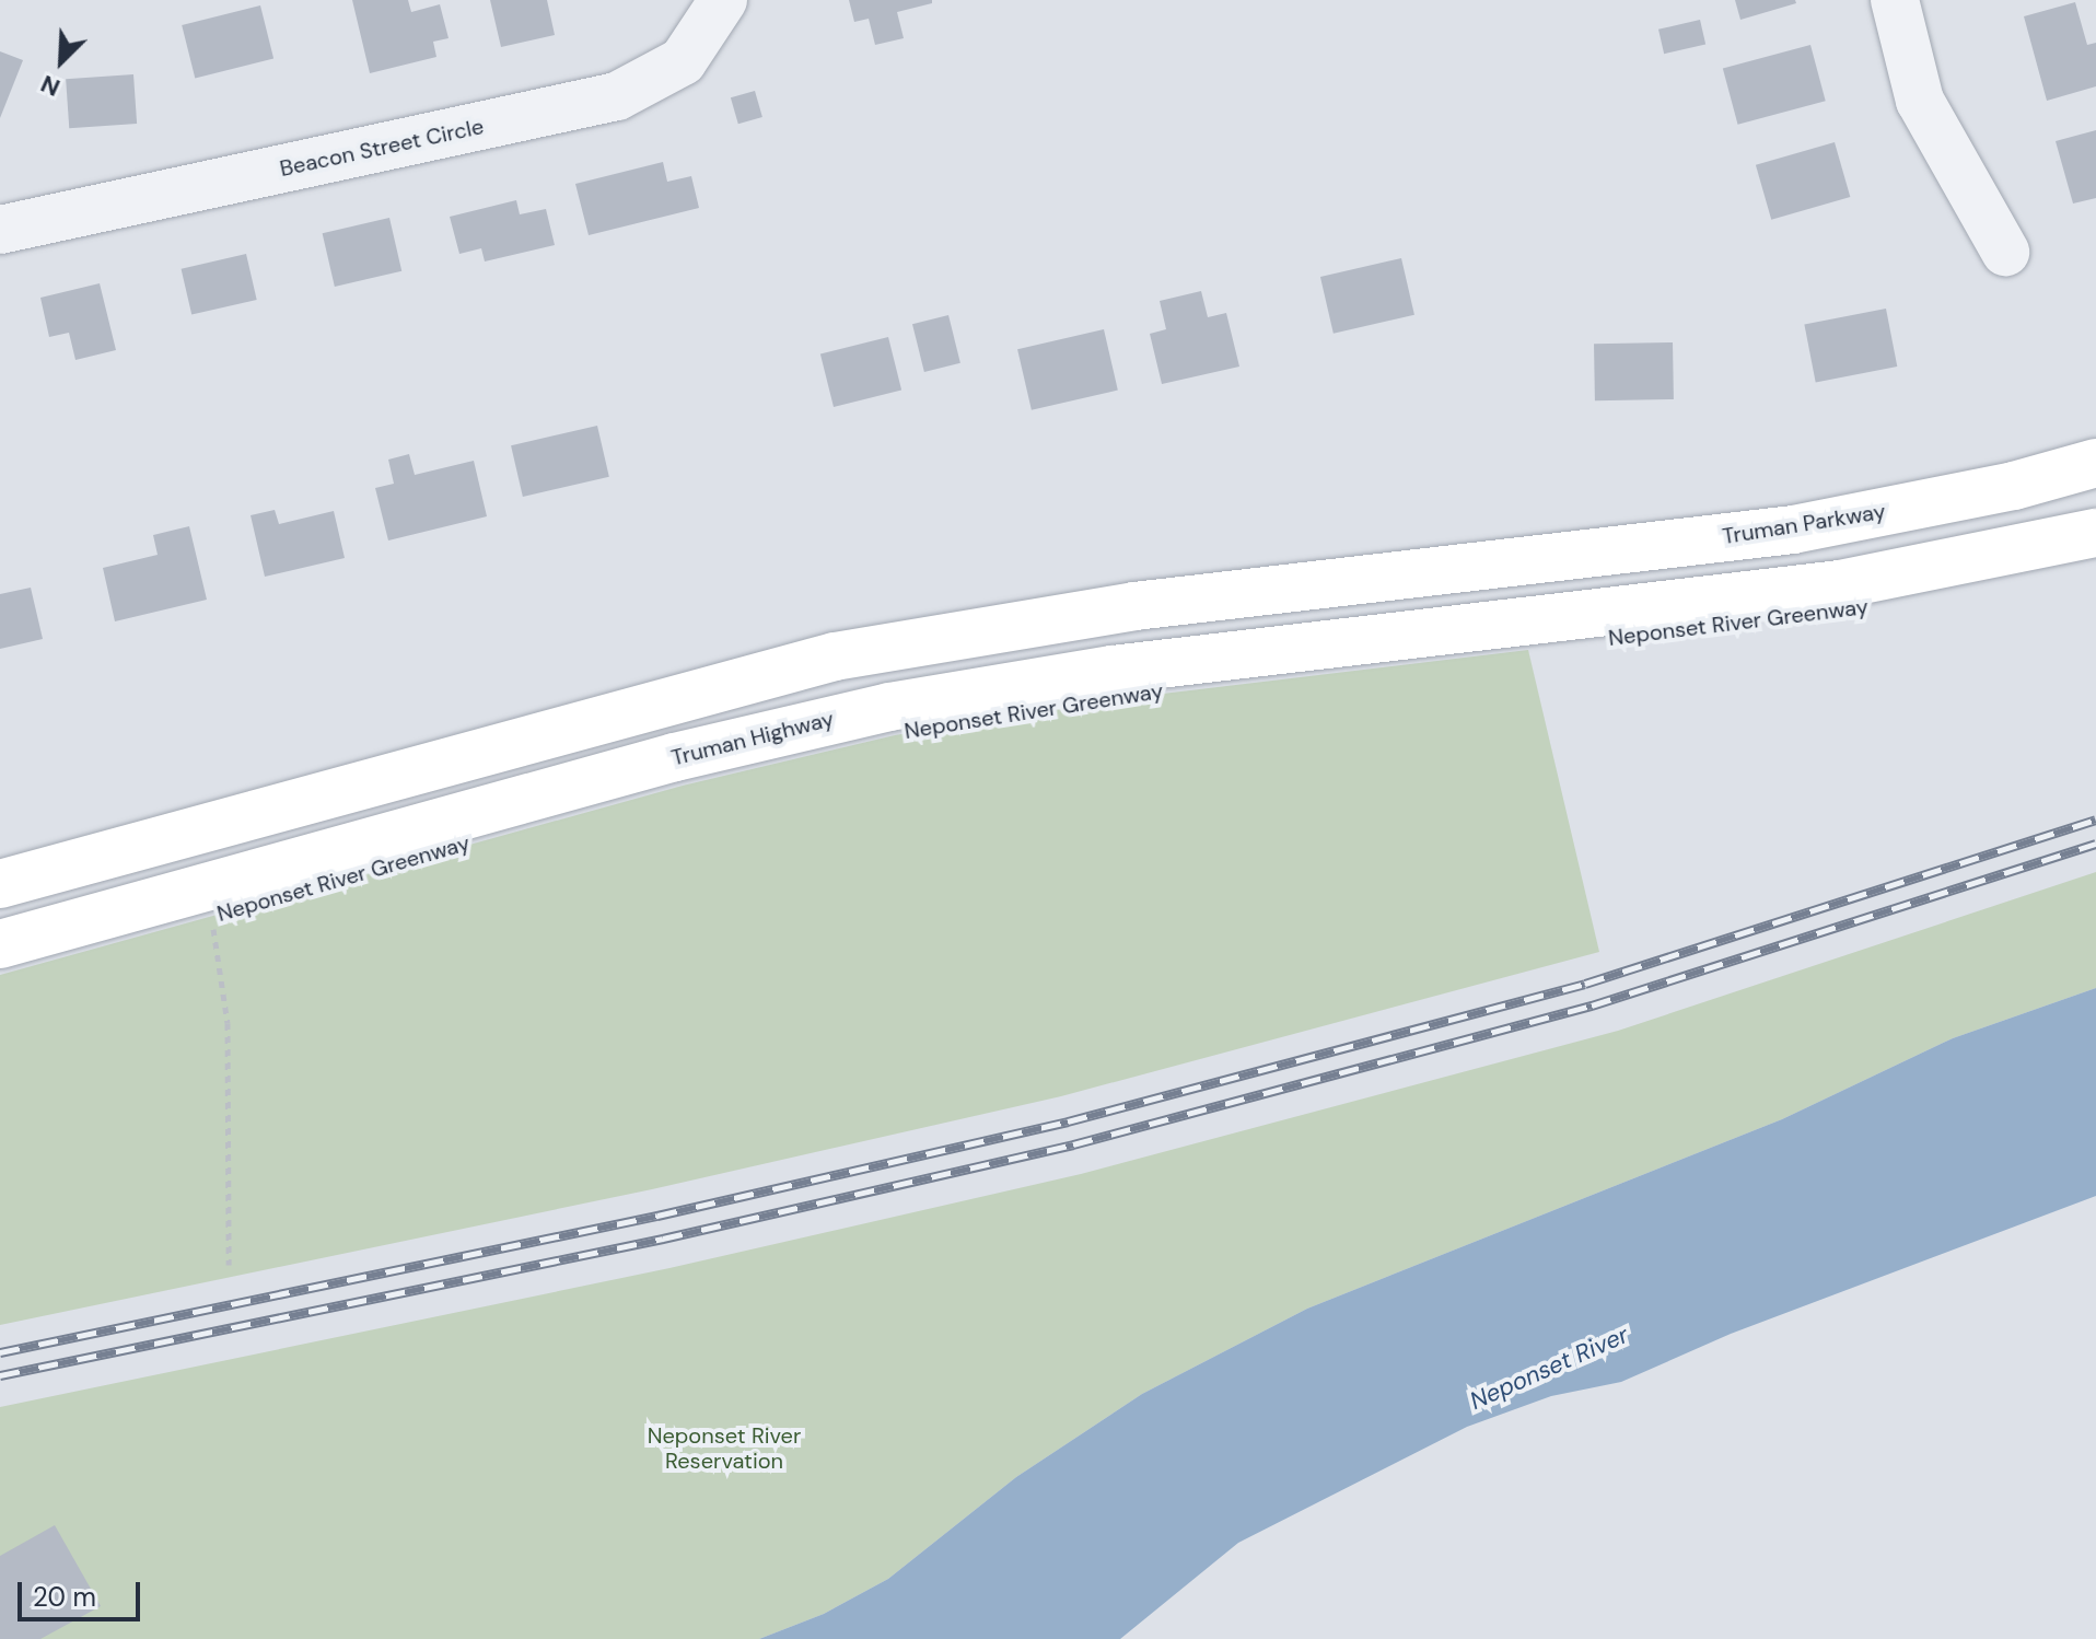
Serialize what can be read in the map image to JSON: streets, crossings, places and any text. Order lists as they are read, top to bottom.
{
  "streets": {
    "main road": ["Truman Parkway", "Truman Highway"],
    "street": ["Beacon Street Circle"],
    "path": ["Neponset River Greenway"]
  },
  "crossings": [
    ["Neponset River Greenway", "Truman Highway"]
  ],
  "water": ["Neponset River"],
  "parks": ["Neponset River Reservation"],
  "scale_bar": "20 m",
  "north": "bottom left"
}
